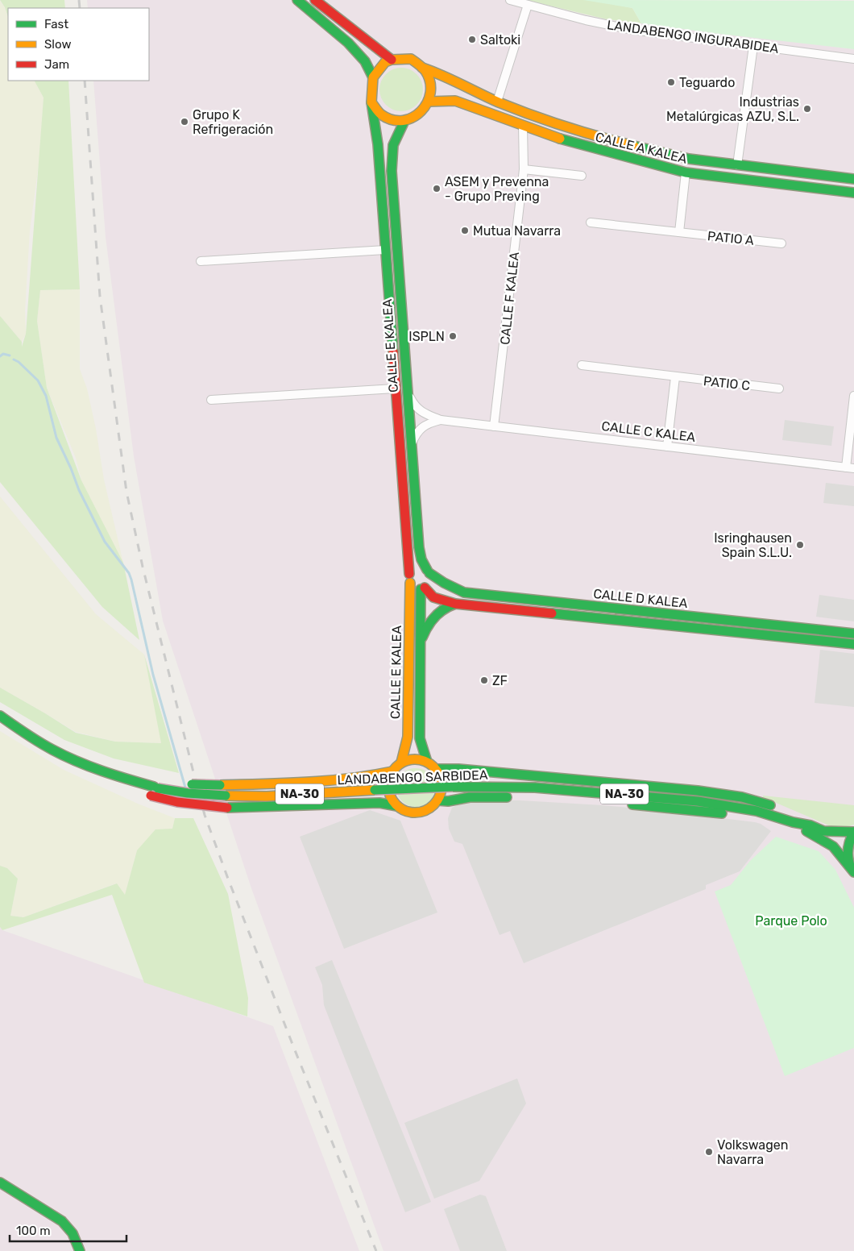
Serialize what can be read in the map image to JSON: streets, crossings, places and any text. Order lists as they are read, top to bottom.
{
  "streets": {
    "main road": [
      "CALLE A KALEA",
      "CALLE E KALEA",
      "CALLE D KALEA",
      "LANDABENGO SARBIDEA",
      "NA-30"
    ],
    "street": [
      "LANDABENGO INGURABIDEA",
      "PATIO A",
      "CALLE F KALEA",
      "PATIO C",
      "CALLE C KALEA"
    ]
  },
  "crossings": [
    ["CALLE A KALEA", "CALLE F KALEA"],
    ["CALLE A KALEA", "CALLE E KALEA"],
    ["CALLE F KALEA", "CALLE C KALEA"],
    ["CALLE E KALEA", "CALLE D KALEA"]
  ],
  "parks": ["Parque Polo"],
  "places": [
    "Saltoki",
    "Teguardo",
    "Industrias Metalúrgicas AZU, S.L.",
    "Grupo K Refrigeración",
    "ASEM y Prevenna - Grupo Preving",
    "Mutua Navarra",
    "ISPLN",
    "Isringhausen Spain S.L.U.",
    "ZF",
    "Volkswagen Navarra"
  ],
  "legend": ["Fast", "Slow", "Jam"],
  "scale_bar": "100 m"
}
